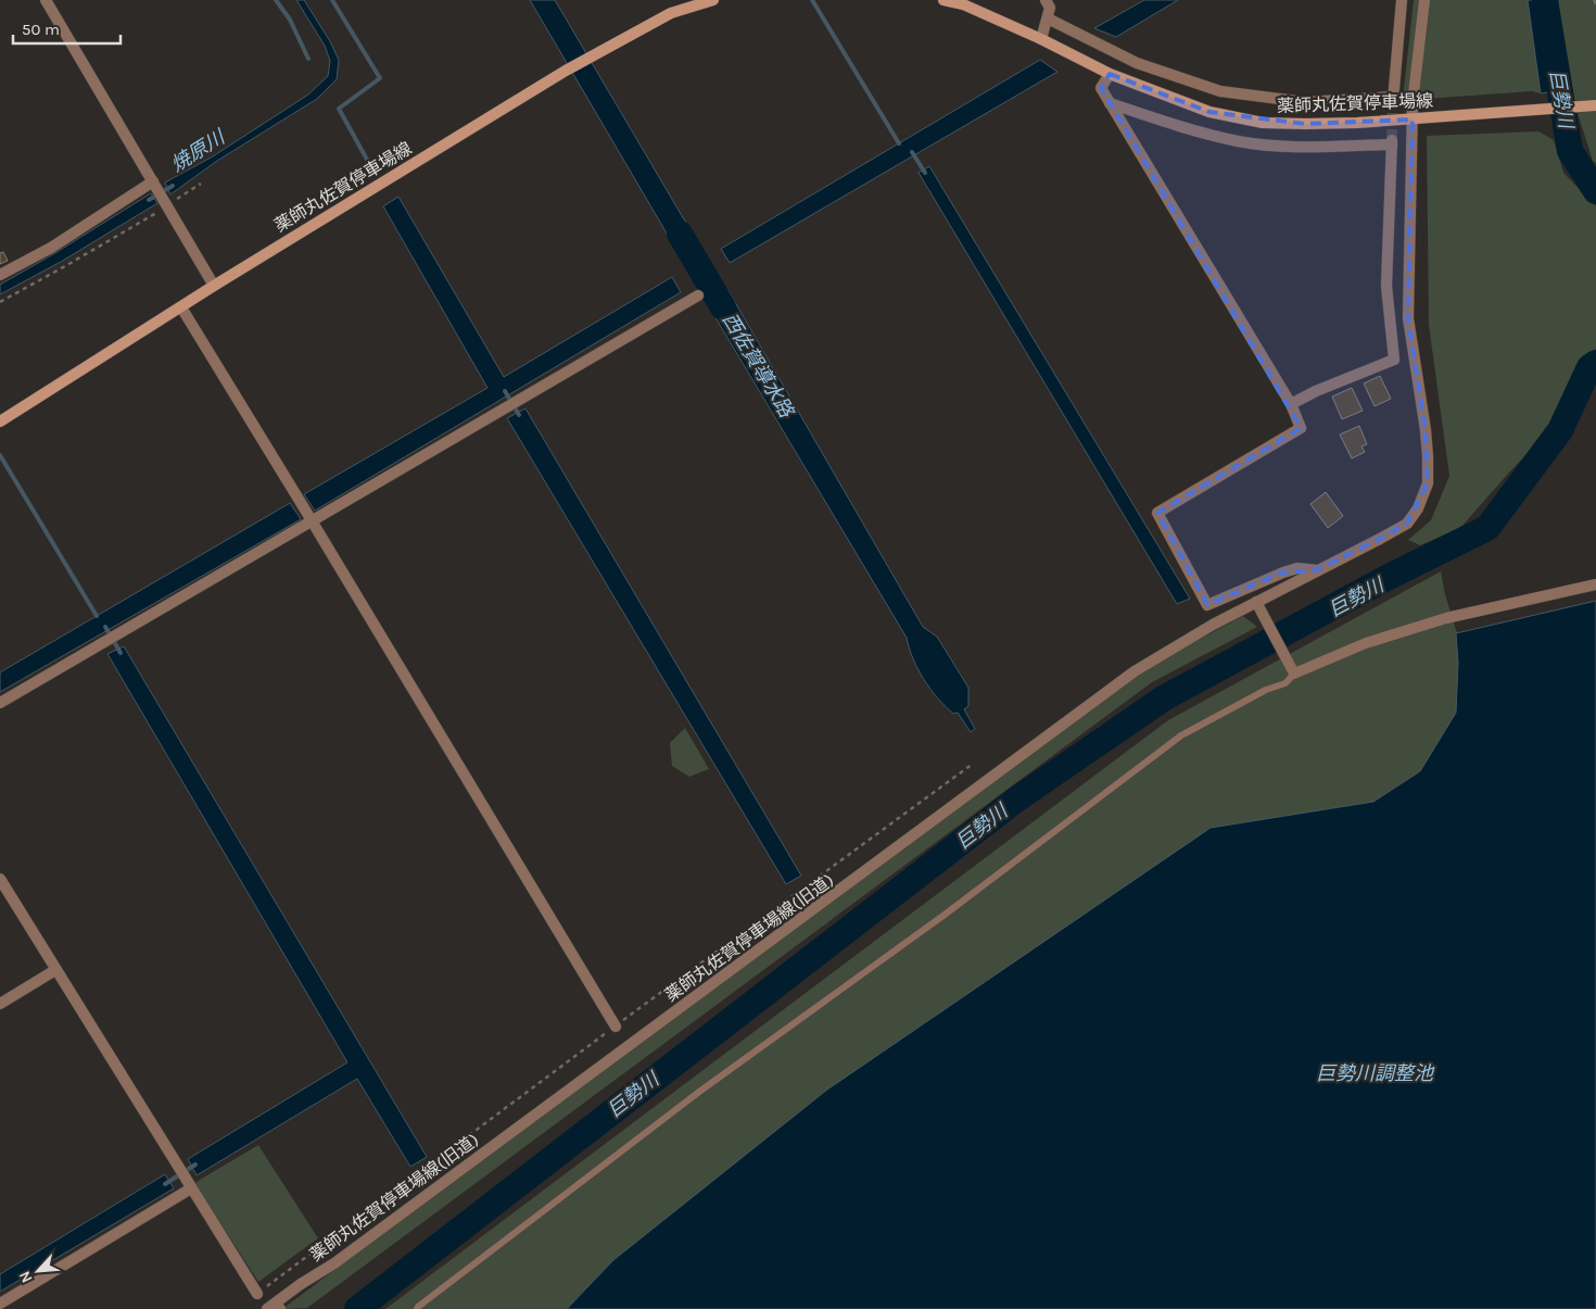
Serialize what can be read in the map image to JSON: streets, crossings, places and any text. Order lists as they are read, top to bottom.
{
  "streets": {
    "main road": ["薬師丸佐賀停車場線"],
    "street": ["薬師丸佐賀停車場線(旧道)"]
  },
  "crossings": [
    ["薬師丸佐賀停車場線", "薬師丸佐賀停車場線(旧道)"]
  ],
  "water": [
    "巨勢川",
    "焼原川",
    "西佐賀導水路",
    "巨勢川調整池"
  ],
  "scale_bar": "50 m",
  "north": "bottom left"
}
